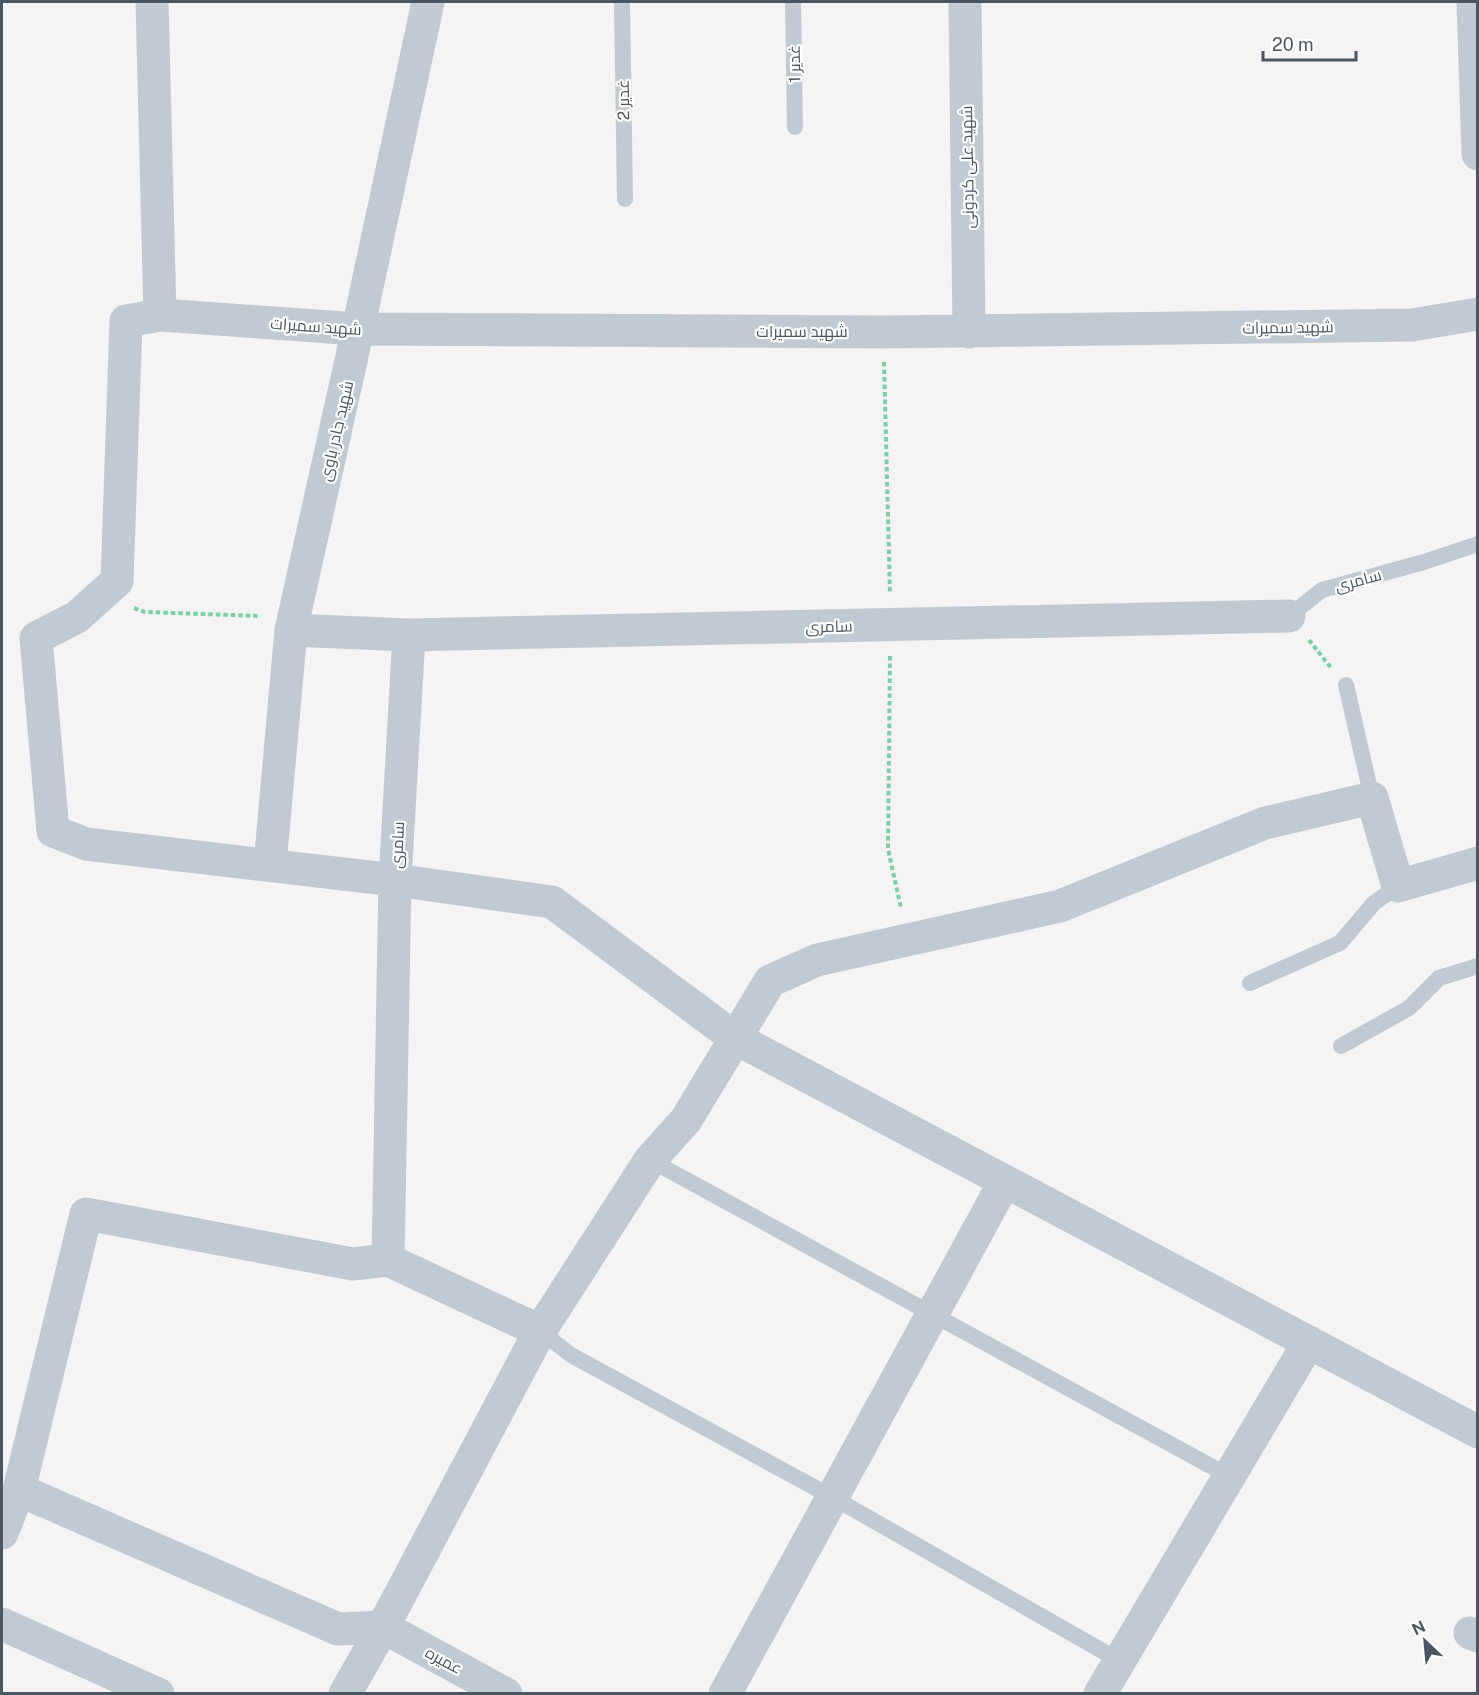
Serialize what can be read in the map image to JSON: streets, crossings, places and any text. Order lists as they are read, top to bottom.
{
  "streets": {
    "street": [
      "شهید علی کردونی",
      "شهید سمیرات",
      "شهید جادر باوی",
      "سامری",
      "عمیره"
    ],
    "lane": ["غدیر 1", "غدیر 2"]
  },
  "crossings": [
    ["شهید علی کردونی", "شهید سمیرات"],
    ["شهید سمیرات", "شهید جادر باوی"]
  ],
  "scale_bar": "20 m",
  "north": "top left"
}
